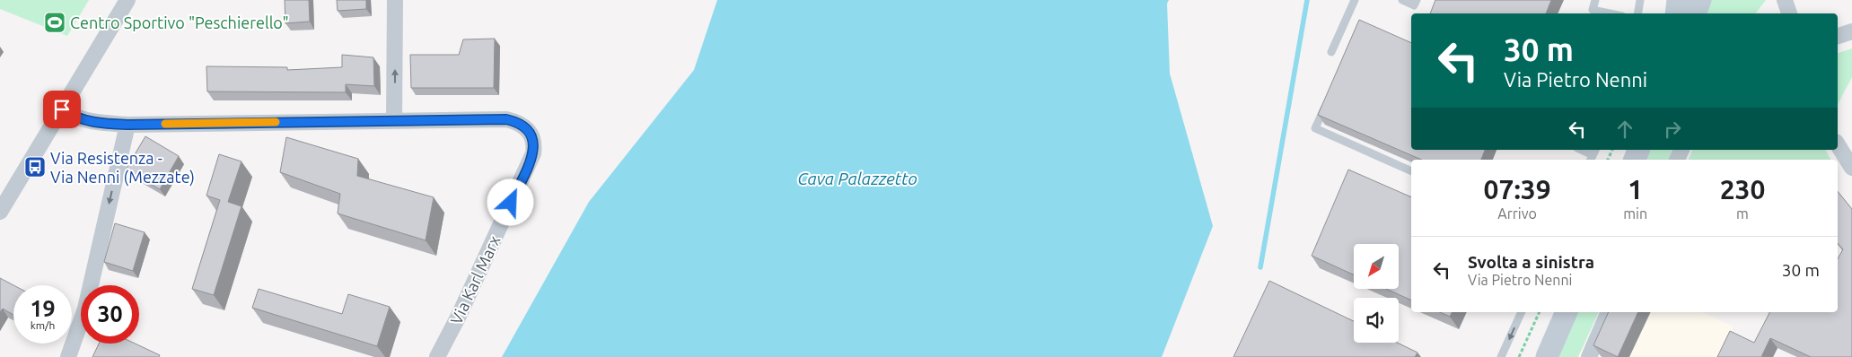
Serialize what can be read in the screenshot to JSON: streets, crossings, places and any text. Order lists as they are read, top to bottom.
{
  "streets": {
    "street": ["Via Karl Marx"]
  },
  "water": ["Cava Palazzetto"],
  "places": {
    "sports": ["Centro Sportivo \"Peschierello\""],
    "bus stop": ["Via Resistenza - Via Nenni (Mezzate)"]
  },
  "north": "bottom left",
  "page": {
    "turn": ["30 m", "Via Pietro Nenni"],
    "eta": [
      "07:39",
      "Arrivo",
      "1",
      "min",
      "230",
      "m"
    ],
    "list": [
      {
        "name": "Svolta a sinistra",
        "note": "Via Pietro Nenni",
        "value": "30 m"
      }
    ],
    "speed": "19 km/h",
    "limit": "30"
  }
}
